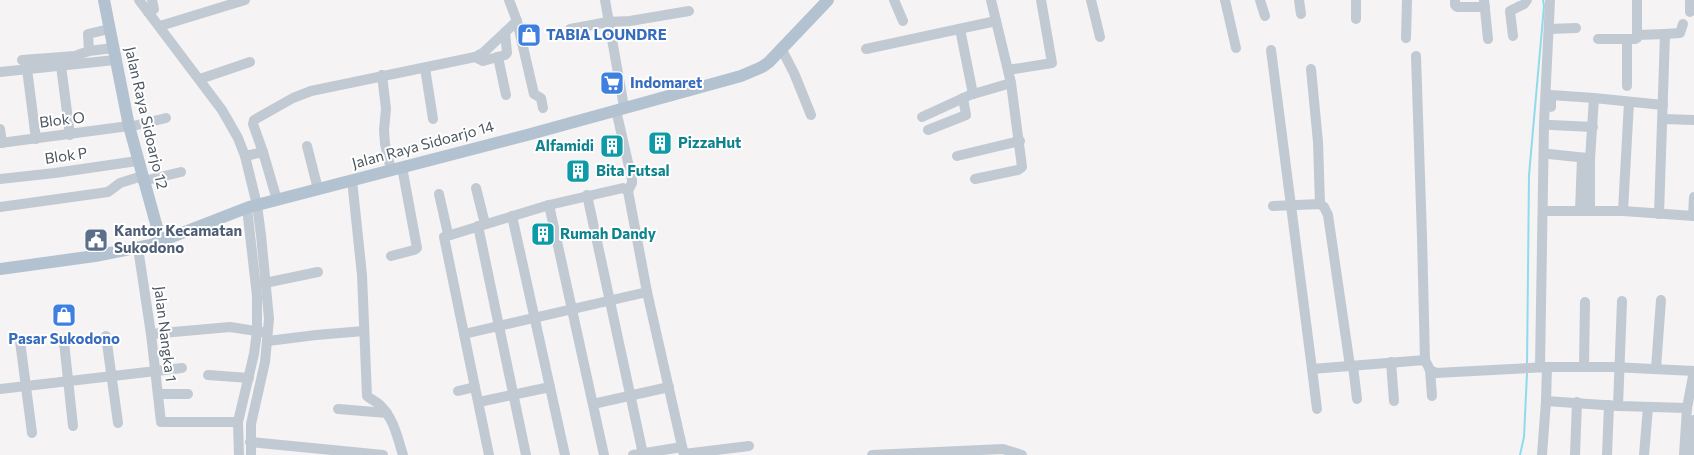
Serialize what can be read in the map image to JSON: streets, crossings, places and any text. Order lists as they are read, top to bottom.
{
  "streets": {
    "main road": ["Jalan Raya Sidoarjo 12", "Jalan Raya Sidoarjo 14"],
    "street": ["Blok O", "Blok P", "Jalan Nangka 1"]
  },
  "crossings": [
    ["Jalan Raya Sidoarjo 12", "Blok O"],
    ["Jalan Raya Sidoarjo 12", "Jalan Raya Sidoarjo 14"],
    ["Jalan Raya Sidoarjo 12", "Blok P"],
    ["Jalan Raya Sidoarjo 14", "Jalan Nangka 1"]
  ],
  "places": {
    "shop": ["TABIA LOUNDRE", "Pasar Sukodono"],
    "supermarket": ["Indomaret"],
    "building": [
      "PizzaHut",
      "Alfamidi",
      "Bita Futsal",
      "Rumah Dandy"
    ],
    "public building": ["Kantor Kecamatan Sukodono"]
  }
}
